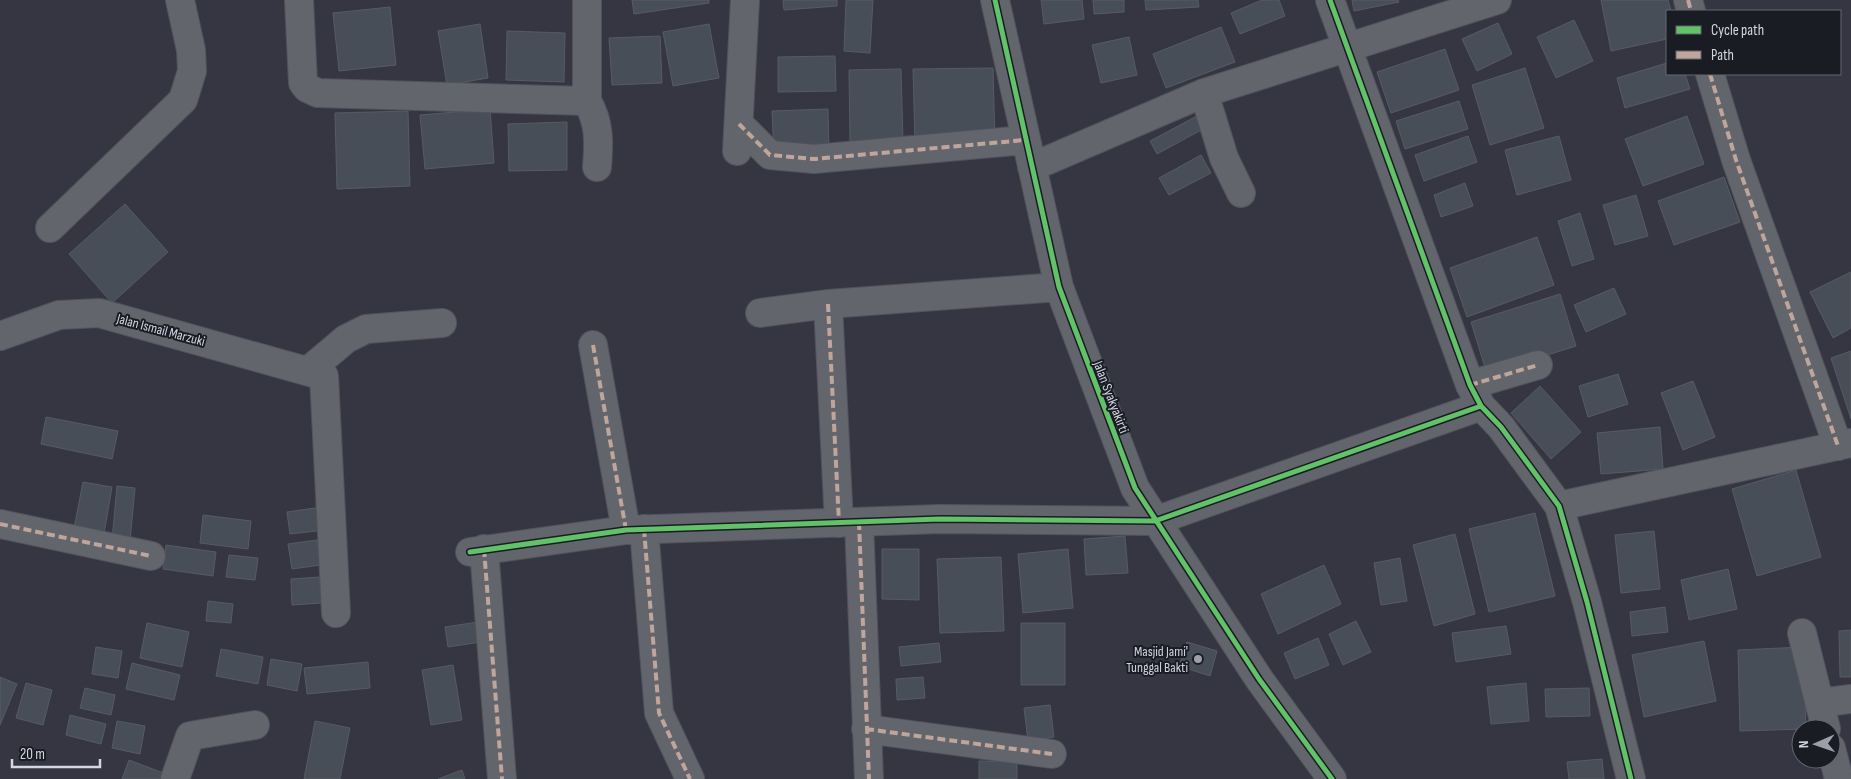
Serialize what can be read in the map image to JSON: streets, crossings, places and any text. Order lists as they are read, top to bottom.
{
  "streets": {
    "street": ["Jalan Ismail Marzuki", "Jalan Syakyakirti"]
  },
  "places": ["Masjid Jami' Tunggal Bakti"],
  "legend": ["Cycle path", "Path"],
  "scale_bar": "20 m",
  "north": "left"
}
